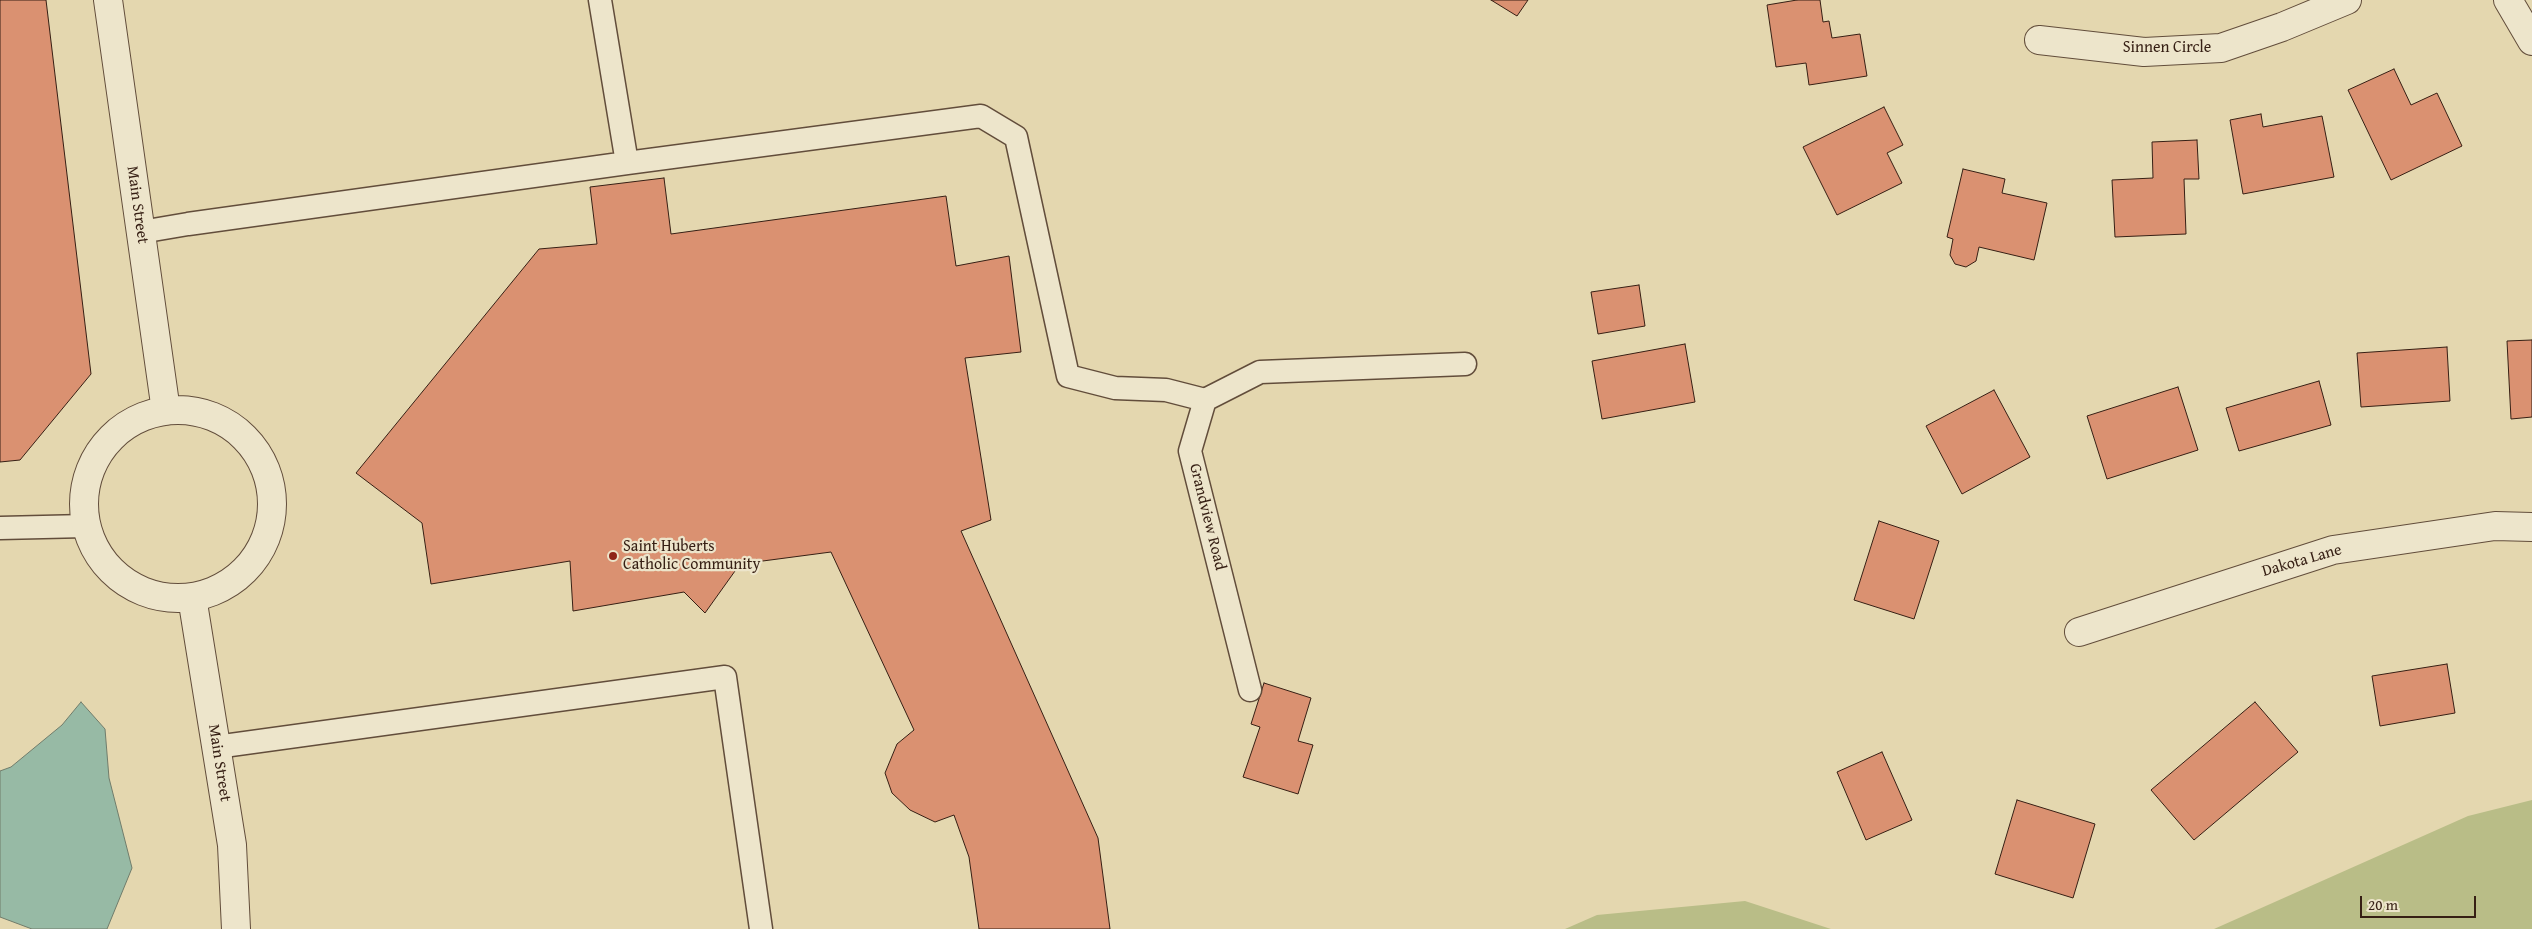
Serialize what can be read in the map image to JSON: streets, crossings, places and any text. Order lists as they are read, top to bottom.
{
  "streets": {
    "street": ["Sinnen Circle", "Main Street", "Dakota Lane"],
    "lane": ["Grandview Road"]
  },
  "places": ["Saint Huberts Catholic Community"],
  "scale_bar": "20 m"
}
